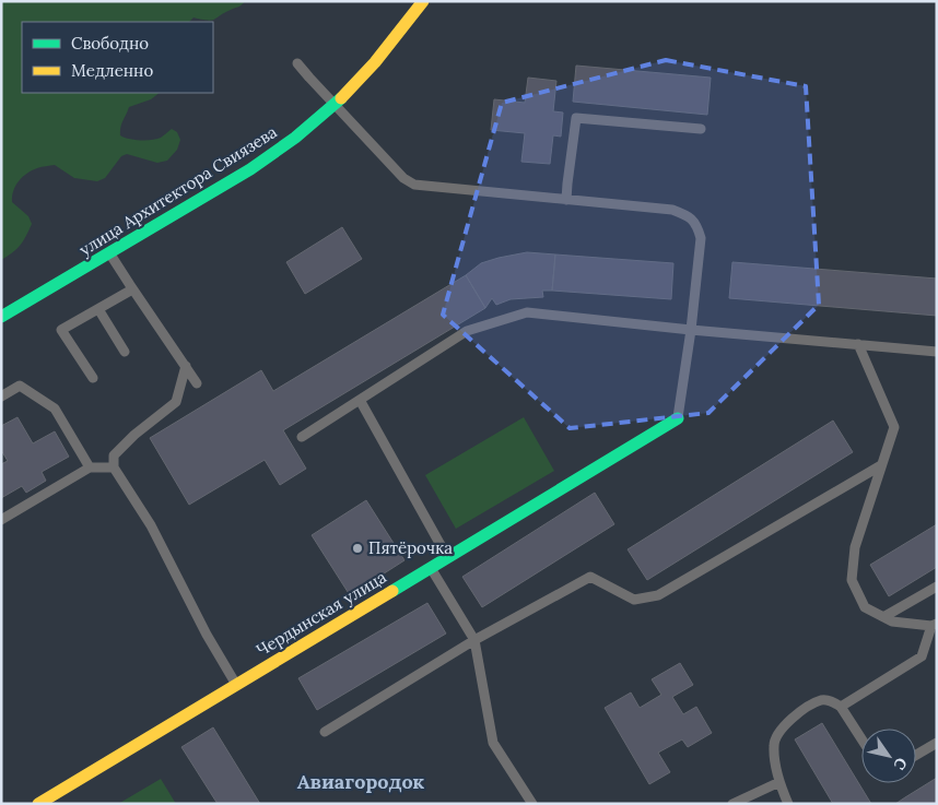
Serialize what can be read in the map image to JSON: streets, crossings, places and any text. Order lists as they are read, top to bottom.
{
  "streets": {
    "street": ["улица Архитектора Свиязева", "Чердынская улица"]
  },
  "districts": ["Авиагородок"],
  "places": ["Пятёрочка"],
  "legend": ["Свободно", "Медленно"],
  "north": "bottom right"
}
